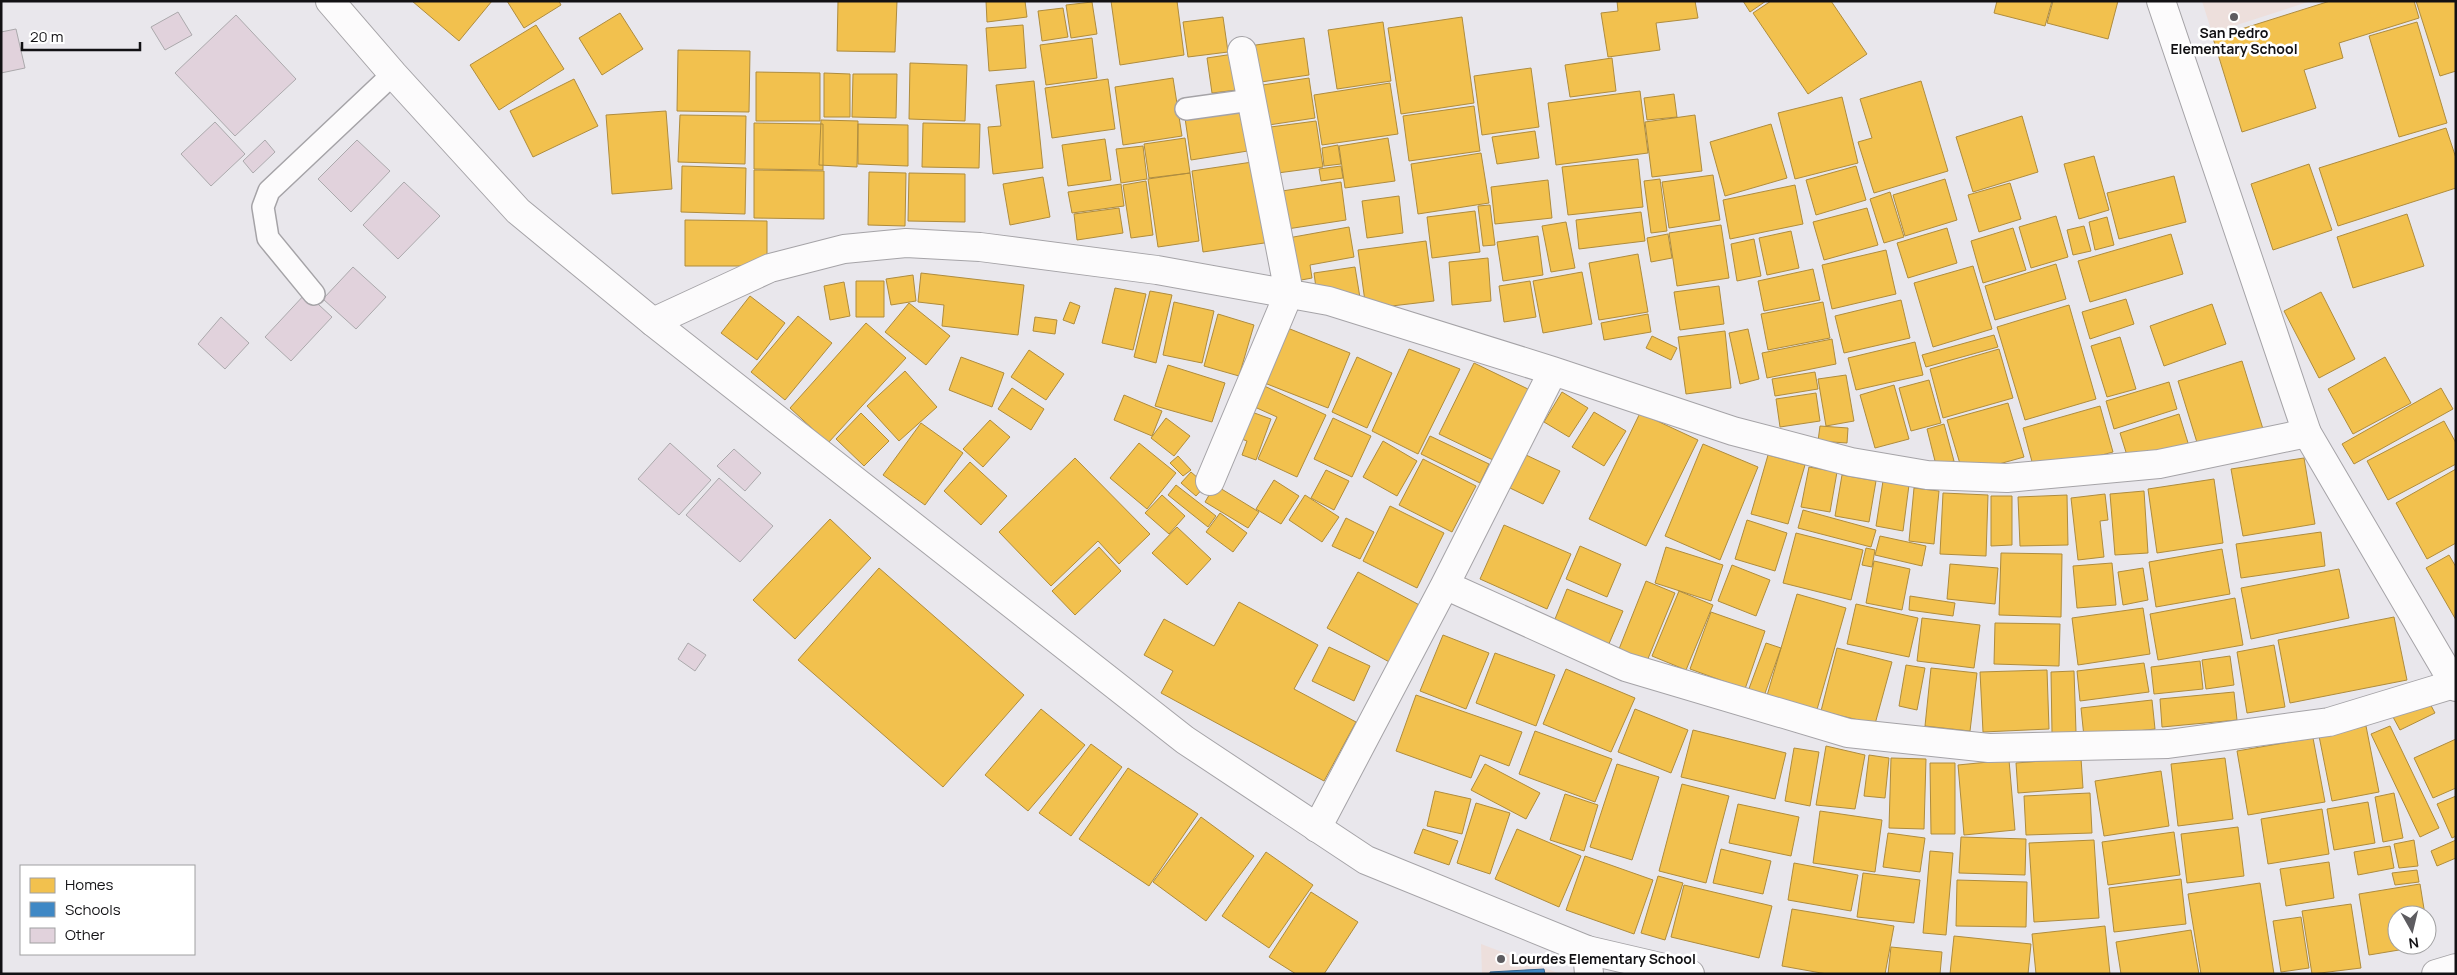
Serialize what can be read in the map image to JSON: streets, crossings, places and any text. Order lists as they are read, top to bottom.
{
  "places": ["San Pedro Elementary School", "Lourdes Elementary School"],
  "legend": ["Homes", "Schools", "Other"],
  "scale_bar": "20 m",
  "north": "bottom"
}
